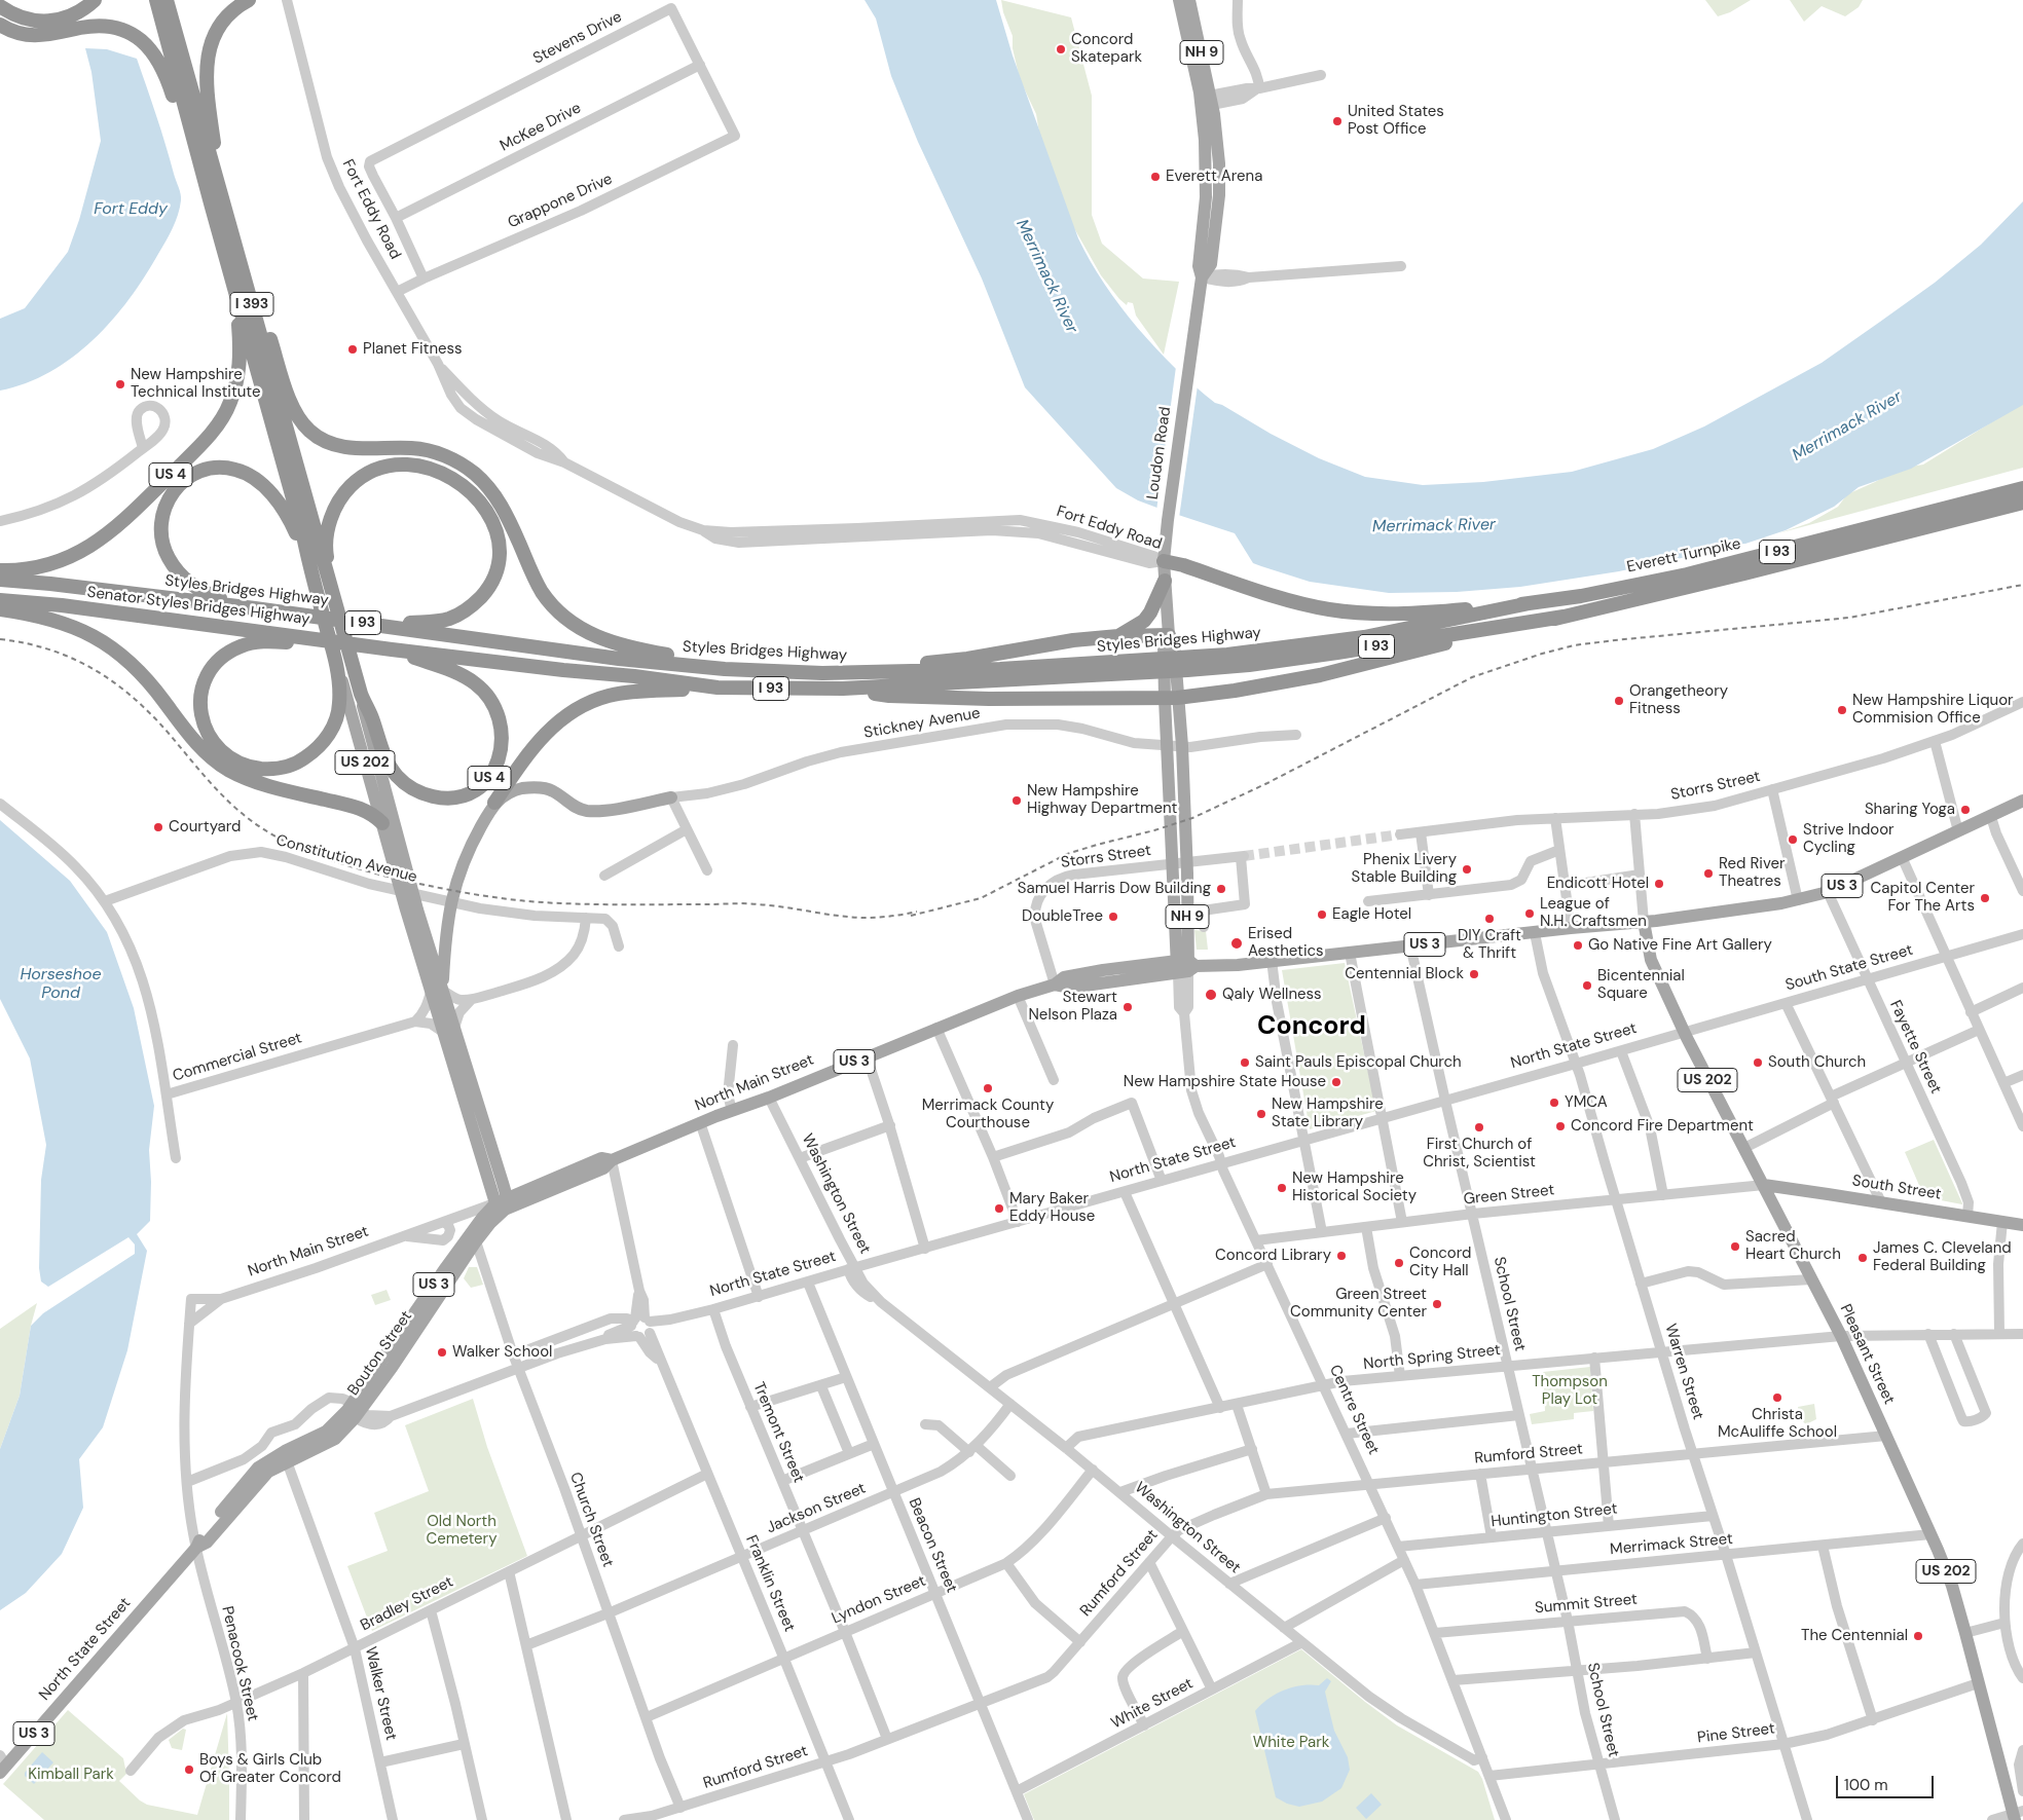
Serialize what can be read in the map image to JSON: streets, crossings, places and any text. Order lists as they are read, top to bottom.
{
  "streets": {
    "highway": [
      "I 393",
      "US 4",
      "I 93",
      "Everett Turnpike",
      "Styles Bridges Highway",
      "Senator Styles Bridges Highway"
    ],
    "main road": [
      "NH 9",
      "Loudon Road",
      "US 202",
      "US 3",
      "North State Street",
      "North Main Street",
      "South Street",
      "Bouton Street",
      "Pleasant Street"
    ],
    "street": [
      "Stevens Drive",
      "McKee Drive",
      "Grappone Drive",
      "Fort Eddy Road",
      "Stickney Avenue",
      "Storrs Street",
      "Constitution Avenue",
      "South State Street",
      "Fayette Street",
      "Commercial Street",
      "Washington Street",
      "Green Street",
      "School Street",
      "North Spring Street",
      "Warren Street",
      "Centre Street",
      "Tremont Street",
      "Rumford Street",
      "Jackson Street",
      "Huntington Street",
      "Church Street",
      "Merrimack Street",
      "Beacon Street",
      "Franklin Street",
      "Lyndon Street",
      "Bradley Street",
      "Summit Street",
      "Penacook Street",
      "Walker Street",
      "White Street",
      "Pine Street"
    ]
  },
  "crossings": [
    ["Stevens Drive", "McKee Drive"],
    ["Stevens Drive", "Grappone Drive"],
    ["Grappone Drive", "Fort Eddy Road"],
    ["Fort Eddy Road", "Loudon Road"],
    ["I 393", "US 4"],
    ["I 393", "Senator Styles Bridges Highway"],
    ["I 393", "US 202"],
    ["Loudon Road", "Stickney Avenue"],
    ["Loudon Road", "North Main Street"],
    ["Loudon Road", "Centre Street"],
    ["US 4", "Styles Bridges Highway"],
    ["US 4", "Senator Styles Bridges Highway"],
    ["US 4", "US 202"],
    ["Everett Turnpike", "Styles Bridges Highway"],
    ["Styles Bridges Highway", "Senator Styles Bridges Highway"],
    ["Senator Styles Bridges Highway", "US 202"],
    ["US 202", "North Main Street"],
    ["US 202", "Bouton Street"],
    ["Storrs Street", "North Main Street"],
    ["Constitution Avenue", "Commercial Street"],
    ["US 3", "Fayette Street"],
    ["US 3", "North Main Street"],
    ["US 3", "Pleasant Street"],
    ["South State Street", "North State Street"],
    ["South State Street", "Fayette Street"],
    ["South State Street", "Pleasant Street"],
    ["North State Street", "Washington Street"],
    ["North State Street", "School Street"],
    ["North State Street", "Bouton Street"],
    ["North State Street", "Pleasant Street"],
    ["North State Street", "Warren Street"],
    ["North State Street", "Centre Street"],
    ["North State Street", "Tremont Street"],
    ["North State Street", "Church Street"],
    ["North State Street", "Beacon Street"],
    ["North State Street", "Franklin Street"],
    ["North State Street", "Penacook Street"],
    ["North State Street", "Walker Street"],
    ["Fayette Street", "South Street"],
    ["North Main Street", "Washington Street"],
    ["North Main Street", "School Street"],
    ["North Main Street", "Bouton Street"],
    ["North Main Street", "Pleasant Street"],
    ["North Main Street", "Warren Street"],
    ["North Main Street", "Centre Street"],
    ["North Main Street", "Franklin Street"],
    ["North Main Street", "Penacook Street"],
    ["South Street", "Green Street"],
    ["South Street", "Pleasant Street"],
    ["Washington Street", "North Spring Street"],
    ["Washington Street", "Centre Street"],
    ["Washington Street", "Rumford Street"],
    ["Washington Street", "Jackson Street"],
    ["Washington Street", "Lyndon Street"],
    ["Washington Street", "White Street"],
    ["Green Street", "School Street"],
    ["Green Street", "Pleasant Street"],
    ["Green Street", "Warren Street"],
    ["Green Street", "Centre Street"],
    ["School Street", "North Spring Street"],
    ["School Street", "Rumford Street"],
    ["School Street", "Huntington Street"],
    ["School Street", "Merrimack Street"],
    ["School Street", "Summit Street"],
    ["School Street", "Pine Street"],
    ["Bouton Street", "Church Street"],
    ["Pleasant Street", "North Spring Street"],
    ["Pleasant Street", "Rumford Street"],
    ["Pleasant Street", "Merrimack Street"],
    ["Pleasant Street", "Pine Street"],
    ["North Spring Street", "Warren Street"],
    ["North Spring Street", "Centre Street"],
    ["Warren Street", "Rumford Street"],
    ["Warren Street", "Huntington Street"],
    ["Warren Street", "Merrimack Street"],
    ["Warren Street", "Pine Street"],
    ["Centre Street", "Rumford Street"],
    ["Centre Street", "Huntington Street"],
    ["Centre Street", "Merrimack Street"],
    ["Centre Street", "Summit Street"],
    ["Centre Street", "Pine Street"],
    ["Tremont Street", "Rumford Street"],
    ["Tremont Street", "Jackson Street"],
    ["Tremont Street", "Lyndon Street"],
    ["Rumford Street", "Church Street"],
    ["Rumford Street", "Beacon Street"],
    ["Rumford Street", "Franklin Street"],
    ["Jackson Street", "Church Street"],
    ["Jackson Street", "Beacon Street"],
    ["Jackson Street", "Franklin Street"],
    ["Church Street", "Lyndon Street"],
    ["Church Street", "Bradley Street"],
    ["Beacon Street", "Lyndon Street"],
    ["Beacon Street", "White Street"],
    ["Franklin Street", "Lyndon Street"],
    ["Franklin Street", "Bradley Street"],
    ["Bradley Street", "Penacook Street"],
    ["Bradley Street", "Walker Street"]
  ],
  "districts": ["Concord"],
  "water": ["Fort Eddy", "Merrimack River", "Horseshoe Pond"],
  "parks": [
    "Thompson Play Lot",
    "Old North Cemetery",
    "White Park",
    "Kimball Park"
  ],
  "places": [
    "Concord Skatepark",
    "United States Post Office",
    "Everett Arena",
    "Planet Fitness",
    "New Hampshire Technical Institute",
    "Orangetheory Fitness",
    "New Hampshire Liquor Commision Office",
    "New Hampshire Highway Department",
    "Sharing Yoga",
    "Courtyard",
    "Strive Indoor Cycling",
    "Phenix Livery Stable Building",
    "Red River Theatres",
    "Endicott Hotel",
    "Samuel Harris Dow Building",
    "Capitol Center For The Arts",
    "League of N.H. Craftsmen",
    "Eagle Hotel",
    "DoubleTree",
    "DIY Craft & Thrift",
    "Erised Aesthetics",
    "Go Native Fine Art Gallery",
    "Centennial Block",
    "Bicentennial Square",
    "Qaly Wellness",
    "Stewart Nelson Plaza",
    "Saint Pauls Episcopal Church",
    "South Church",
    "New Hampshire State House",
    "Merrimack County Courthouse",
    "YMCA",
    "New Hampshire State Library",
    "Concord Fire Department",
    "First Church of Christ, Scientist",
    "New Hampshire Historical Society",
    "Mary Baker Eddy House",
    "Sacred Heart Church",
    "Concord Library",
    "James C. Cleveland Federal Building",
    "Concord City Hall",
    "Green Street Community Center",
    "Walker School",
    "Christa McAuliffe School",
    "The Centennial",
    "Boys & Girls Club Of Greater Concord"
  ],
  "scale_bar": "100 m"
}
